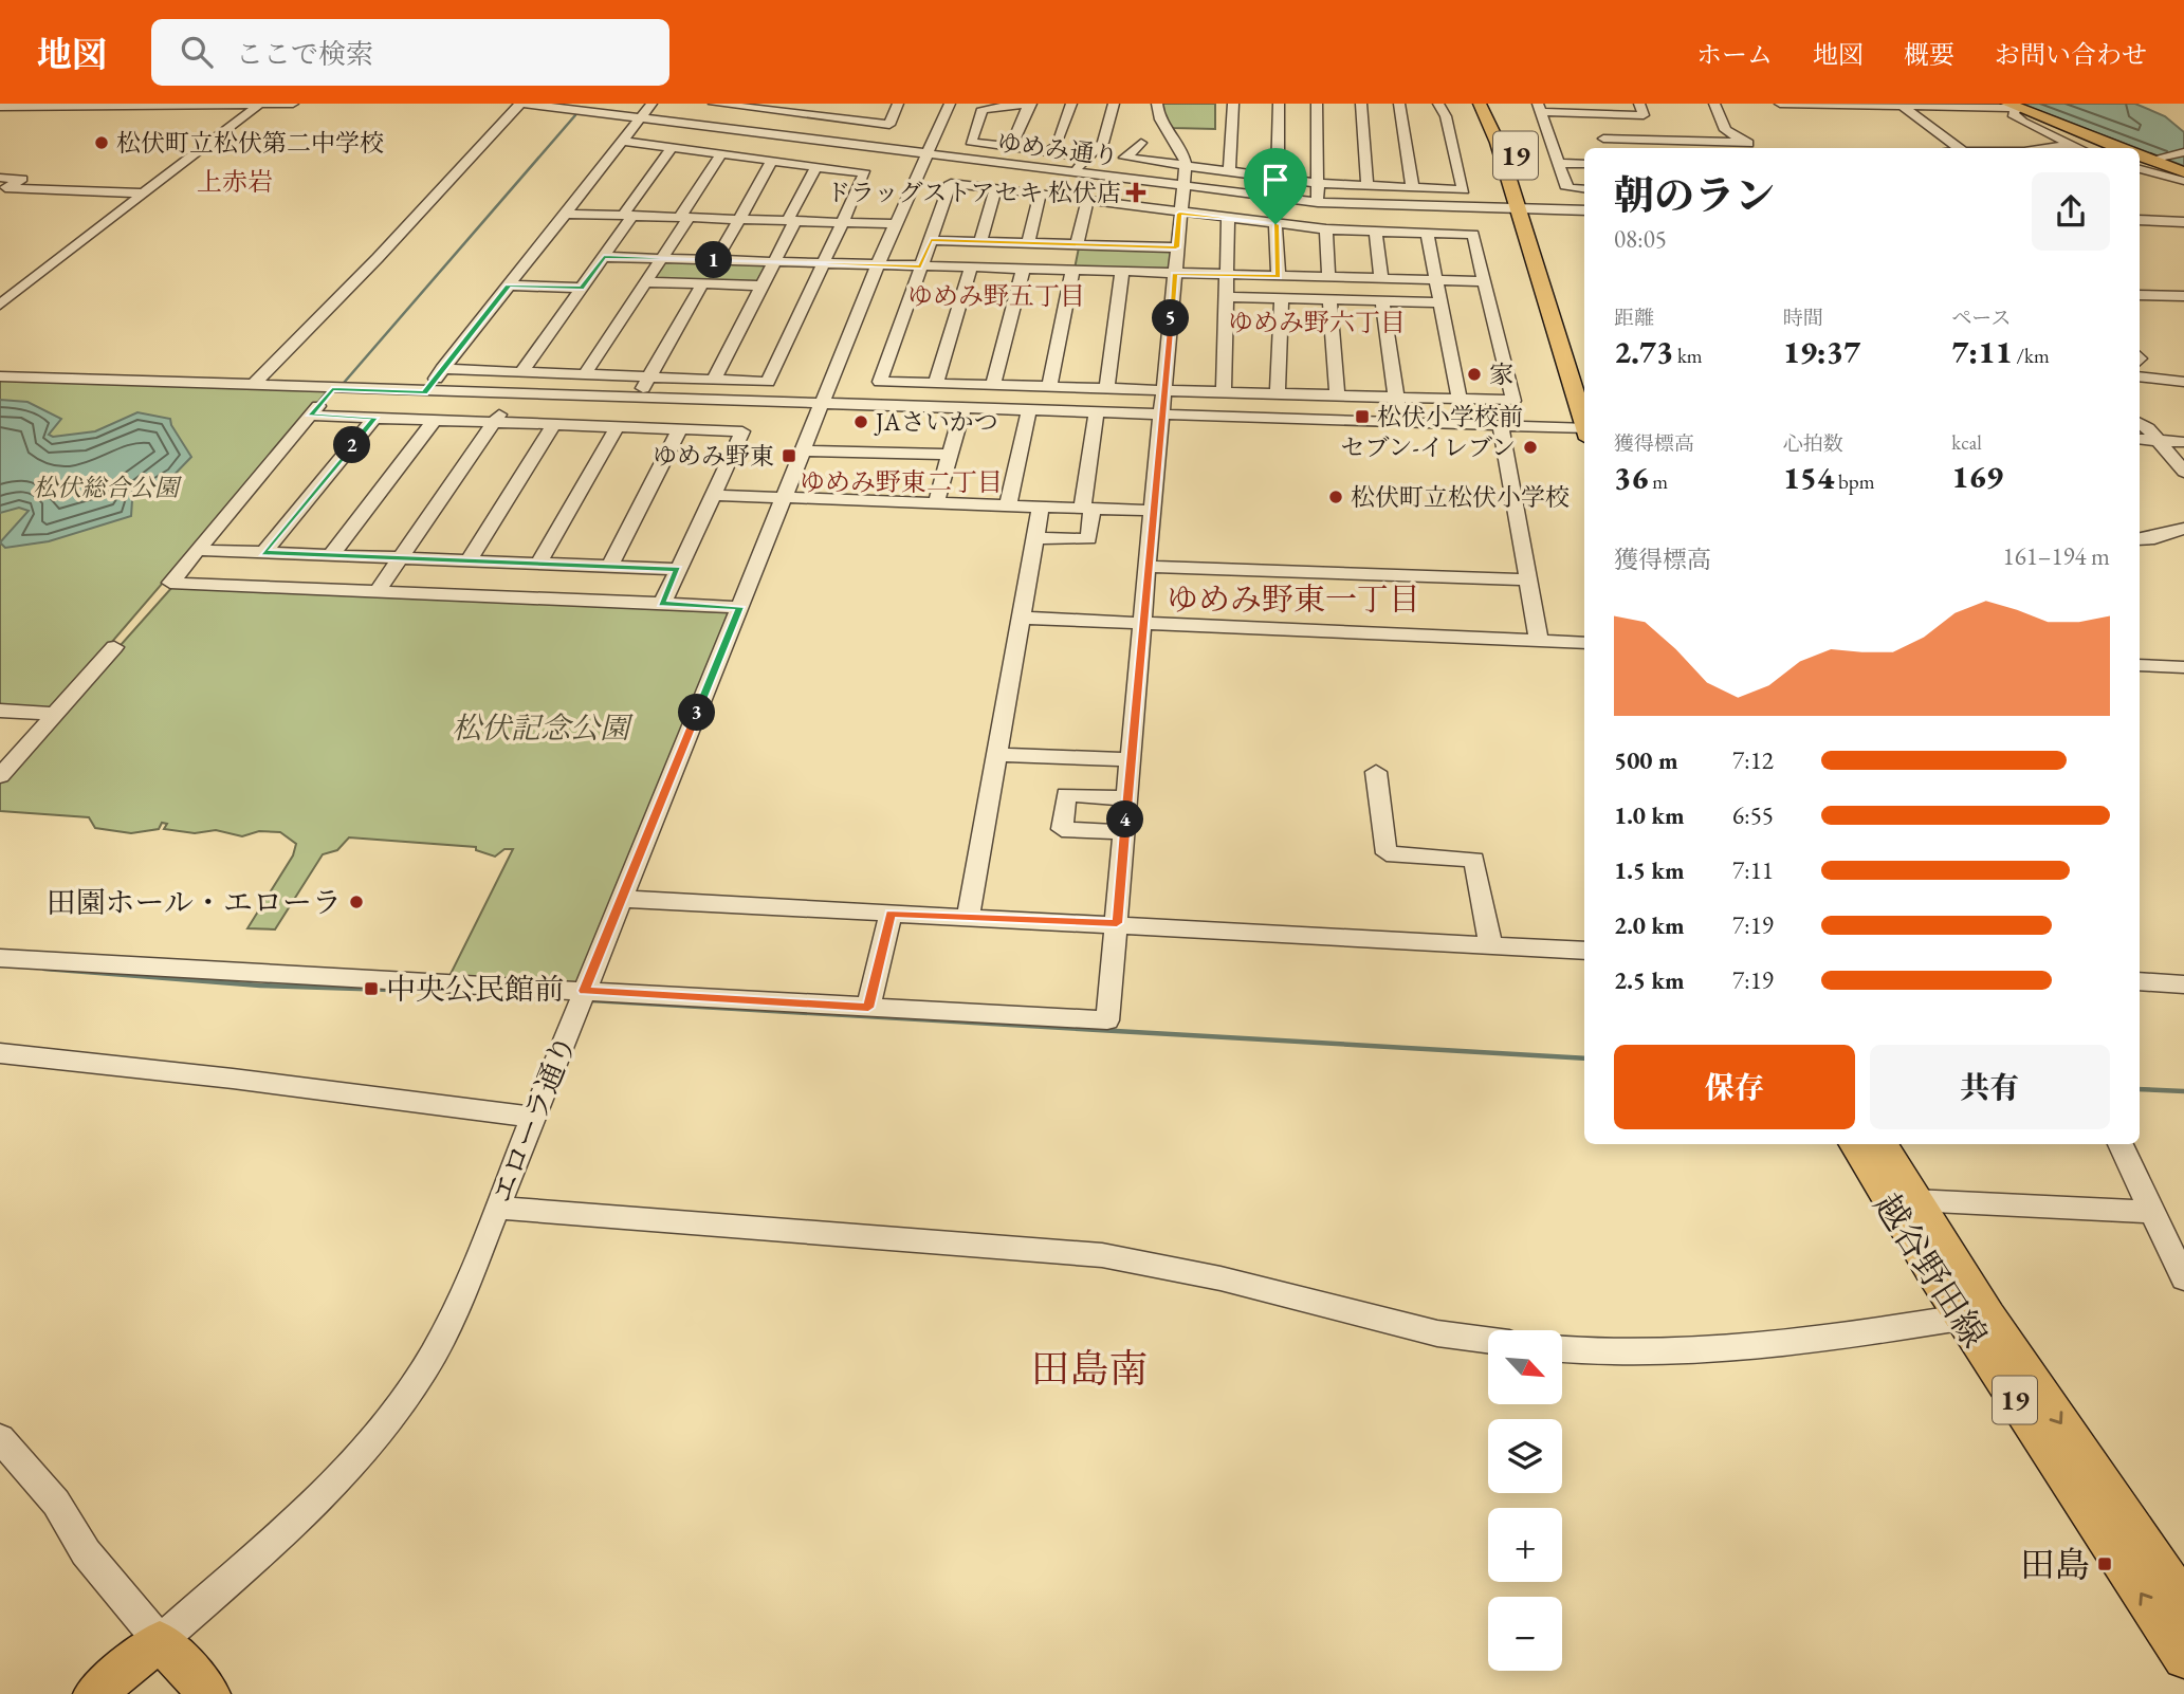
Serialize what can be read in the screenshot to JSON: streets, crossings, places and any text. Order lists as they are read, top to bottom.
{
  "streets": {
    "main road": ["19", "越谷野田線"],
    "street": ["ゆめみ通り", "エローラ通り"]
  },
  "crossings": [
    ["ゆめみ通り", "19"],
    ["ゆめみ通り", "エローラ通り"]
  ],
  "districts": [
    "上赤岩",
    "ゆめみ野五丁目",
    "ゆめみ野六丁目",
    "ゆめみ野東二丁目",
    "ゆめみ野東一丁目",
    "田島南"
  ],
  "parks": ["松伏総合公園", "松伏記念公園"],
  "places": {
    "other": [
      "松伏町立松伏第二中学校",
      "家",
      "JAさいかつ",
      "セブン-イレブン",
      "松伏町立松伏小学校",
      "田園ホール・エローラ"
    ],
    "health": ["ドラッグストアセキ 松伏店"],
    "transit": [
      "松伏小学校前",
      "ゆめみ野東",
      "中央公民館前",
      "田島"
    ]
  },
  "north": "bottom right",
  "page": {
    "header": "地図",
    "search": "ここで検索",
    "nav": [
      "ホーム",
      "地図",
      "概要",
      "お問い合わせ"
    ],
    "heading": ["朝のラン", "08:05"],
    "pins": [
      "1",
      "5",
      "2",
      "3",
      "4"
    ],
    "stats": [
      ["距離", "2.73 km"],
      ["時間", "19:37"],
      ["ペース", "7:11 /km"],
      ["獲得標高", "36 m"],
      ["心拍数", "154 bpm"],
      ["kcal", "169"]
    ],
    "chart": ["獲得標高", "161–194 m"],
    "list": [
      {
        "name": "500 m",
        "note": "7:12"
      },
      {
        "name": "1.0 km",
        "note": "6:55"
      },
      {
        "name": "1.5 km",
        "note": "7:11"
      },
      {
        "name": "2.0 km",
        "note": "7:19"
      },
      {
        "name": "2.5 km",
        "note": "7:19"
      }
    ],
    "buttons": ["保存", "共有"],
    "map_buttons": ["+", "−"]
  }
}
